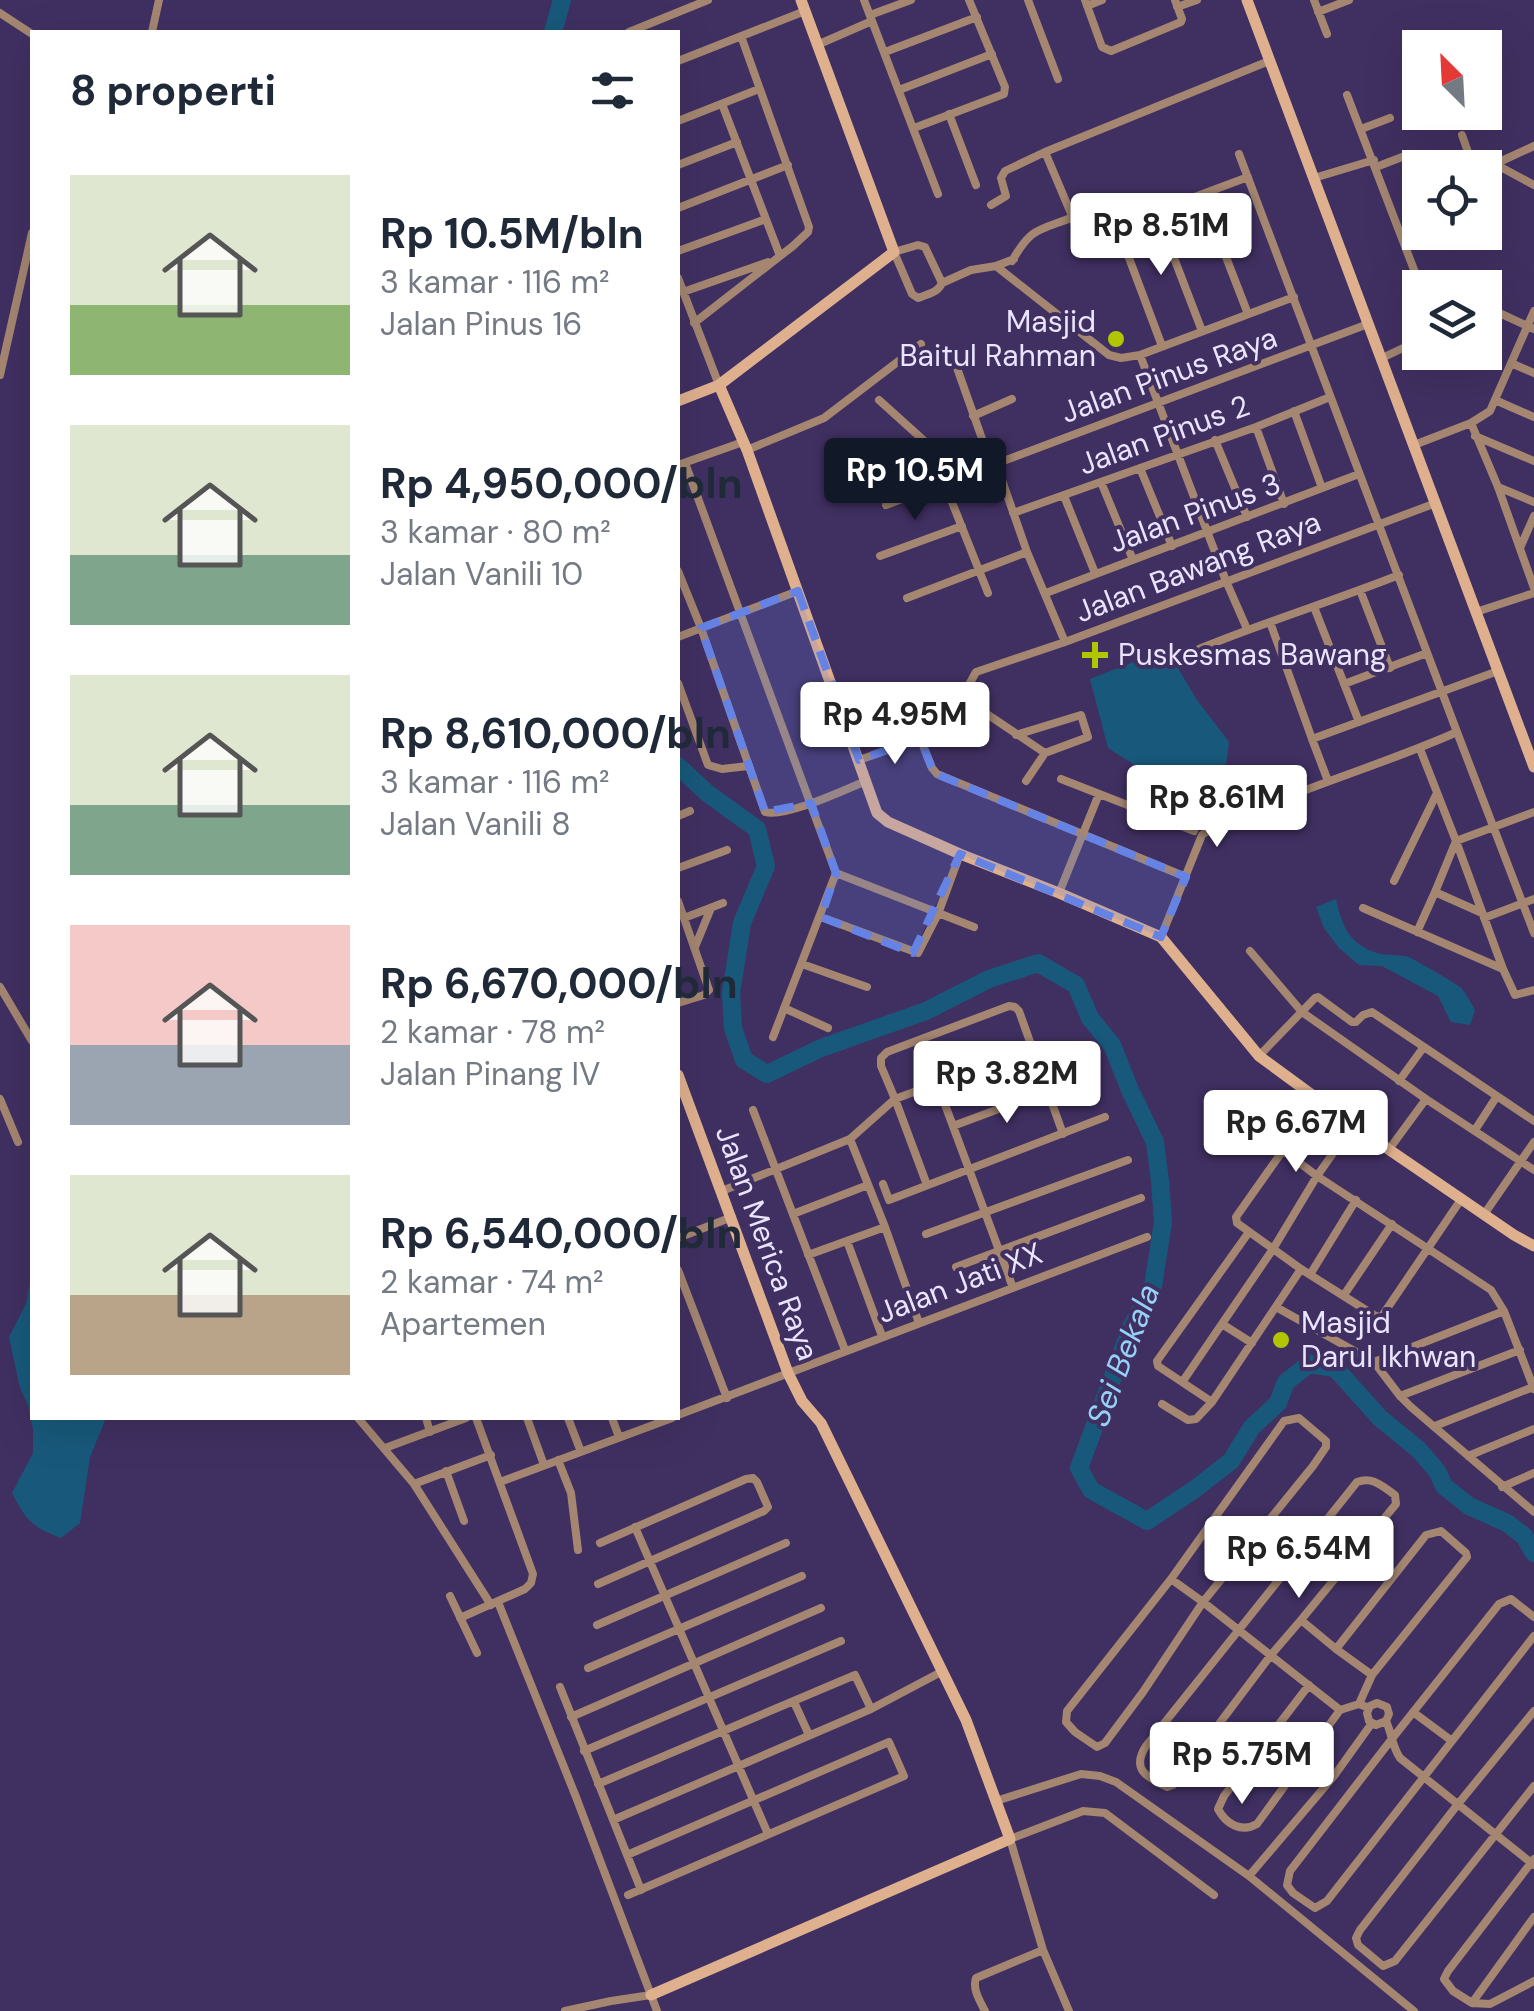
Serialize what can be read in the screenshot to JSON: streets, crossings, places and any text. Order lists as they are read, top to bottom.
{
  "streets": {
    "street": [
      "Jalan Pinus Raya",
      "Jalan Pinus 2",
      "Jalan Pinus 3",
      "Jalan Bawang Raya",
      "Jalan Merica Raya",
      "Jalan Jati XX"
    ]
  },
  "crossings": [
    ["Jalan Merica Raya", "Jalan Jati XX"]
  ],
  "water": ["Sei Bekala"],
  "places": {
    "other": ["Masjid Baitul Rahman", "Masjid Darul Ikhwan"],
    "health": ["Puskesmas Bawang"]
  },
  "north": "top left",
  "page": {
    "heading": "8 properti",
    "list": [
      {
        "name": "Rp 10.5M/bln",
        "note": "3 kamar · 116 m² · Jalan Pinus 16"
      },
      {
        "name": "Rp 4,950,000/bln",
        "note": "3 kamar · 80 m² · Jalan Vanili 10"
      },
      {
        "name": "Rp 8,610,000/bln",
        "note": "3 kamar · 116 m² · Jalan Vanili 8"
      },
      {
        "name": "Rp 6,670,000/bln",
        "note": "2 kamar · 78 m² · Jalan Pinang IV"
      },
      {
        "name": "Rp 6,540,000/bln",
        "note": "2 kamar · 74 m² · Apartemen"
      }
    ],
    "price": [
      "Rp 8.51M",
      "Rp 10.5M",
      "Rp 4.95M",
      "Rp 8.61M",
      "Rp 3.82M",
      "Rp 6.67M",
      "Rp 6.54M",
      "Rp 5.75M"
    ]
  }
}
